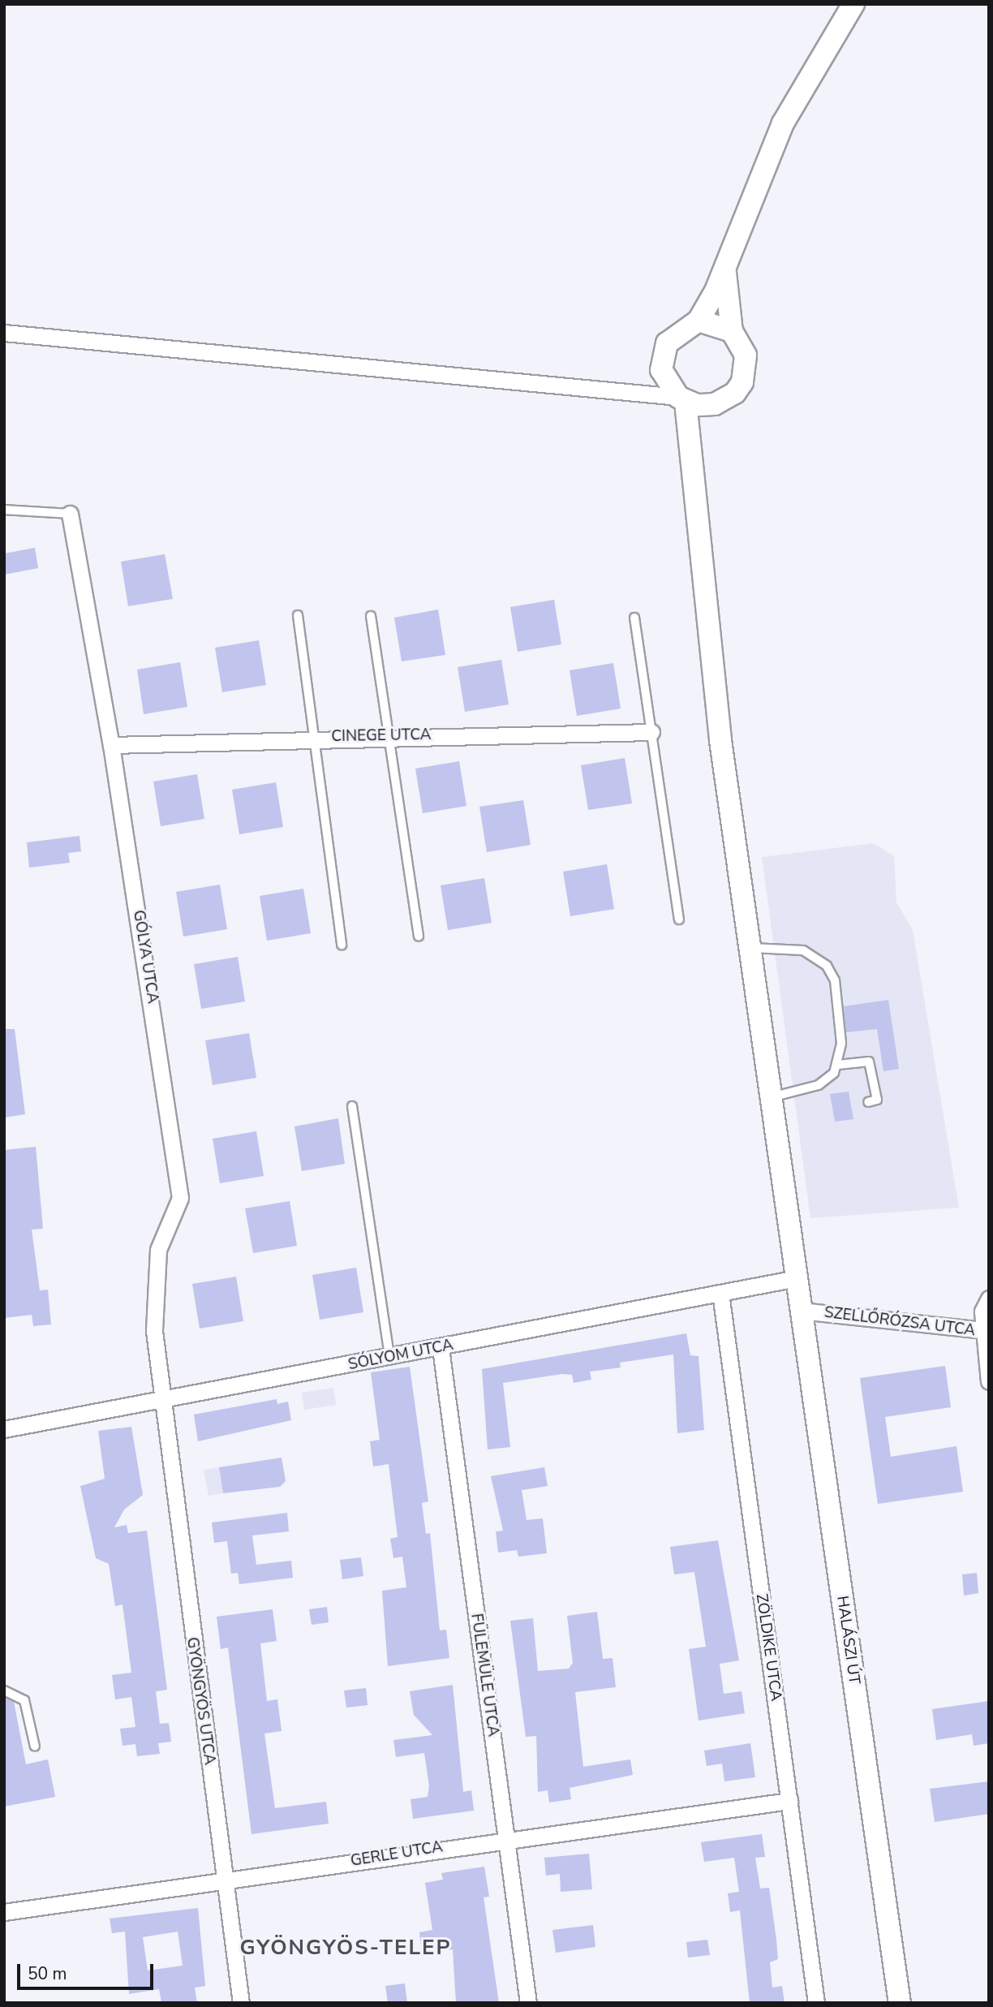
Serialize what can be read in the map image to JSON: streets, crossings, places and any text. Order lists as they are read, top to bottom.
{
  "streets": {
    "main road": ["HALÁSZI ÚT"],
    "street": [
      "CINEGE UTCA",
      "GÓLYA UTCA",
      "SZELLŐRÓZSA UTCA",
      "SÓLYOM UTCA",
      "ZÖLDIKE UTCA",
      "FÜLEMÜLE UTCA",
      "GYÖNGYÖS UTCA",
      "GERLE UTCA"
    ]
  },
  "crossings": [
    ["CINEGE UTCA", "GÓLYA UTCA"],
    ["GÓLYA UTCA", "SÓLYOM UTCA"],
    ["GÓLYA UTCA", "GYÖNGYÖS UTCA"],
    ["SZELLŐRÓZSA UTCA", "HALÁSZI ÚT"],
    ["SÓLYOM UTCA", "HALÁSZI ÚT"],
    ["SÓLYOM UTCA", "ZÖLDIKE UTCA"],
    ["SÓLYOM UTCA", "FÜLEMÜLE UTCA"],
    ["SÓLYOM UTCA", "GYÖNGYÖS UTCA"],
    ["ZÖLDIKE UTCA", "GERLE UTCA"],
    ["FÜLEMÜLE UTCA", "GERLE UTCA"],
    ["GYÖNGYÖS UTCA", "GERLE UTCA"]
  ],
  "districts": ["GYÖNGYÖS-TELEP"],
  "scale_bar": "50 m"
}
